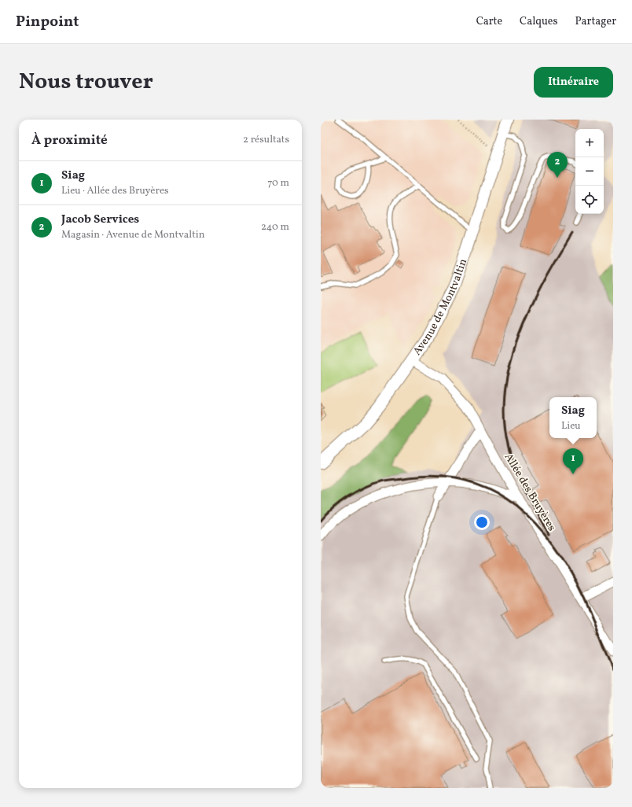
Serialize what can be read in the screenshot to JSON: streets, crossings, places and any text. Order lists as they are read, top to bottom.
{
  "streets": {
    "street": ["Avenue de Montvaltin", "Allée des Bruyères"]
  },
  "crossings": [
    ["Avenue de Montvaltin", "Allée des Bruyères"]
  ],
  "page": {
    "header": "Pinpoint",
    "nav": ["Carte", "Calques", "Partager"],
    "title": "Nous trouver",
    "buttons": "Itinéraire",
    "heading": ["À proximité", "2 résultats"],
    "map_buttons": ["+", "−"],
    "pins": ["2", "1"],
    "list": [
      {
        "mark": "1",
        "name": "Siag",
        "note": "Lieu · Allée des Bruyères",
        "value": "70 m"
      },
      {
        "mark": "2",
        "name": "Jacob Services",
        "note": "Magasin · Avenue de Montvaltin",
        "value": "240 m"
      }
    ],
    "popup": ["Siag", "Lieu"]
  }
}
